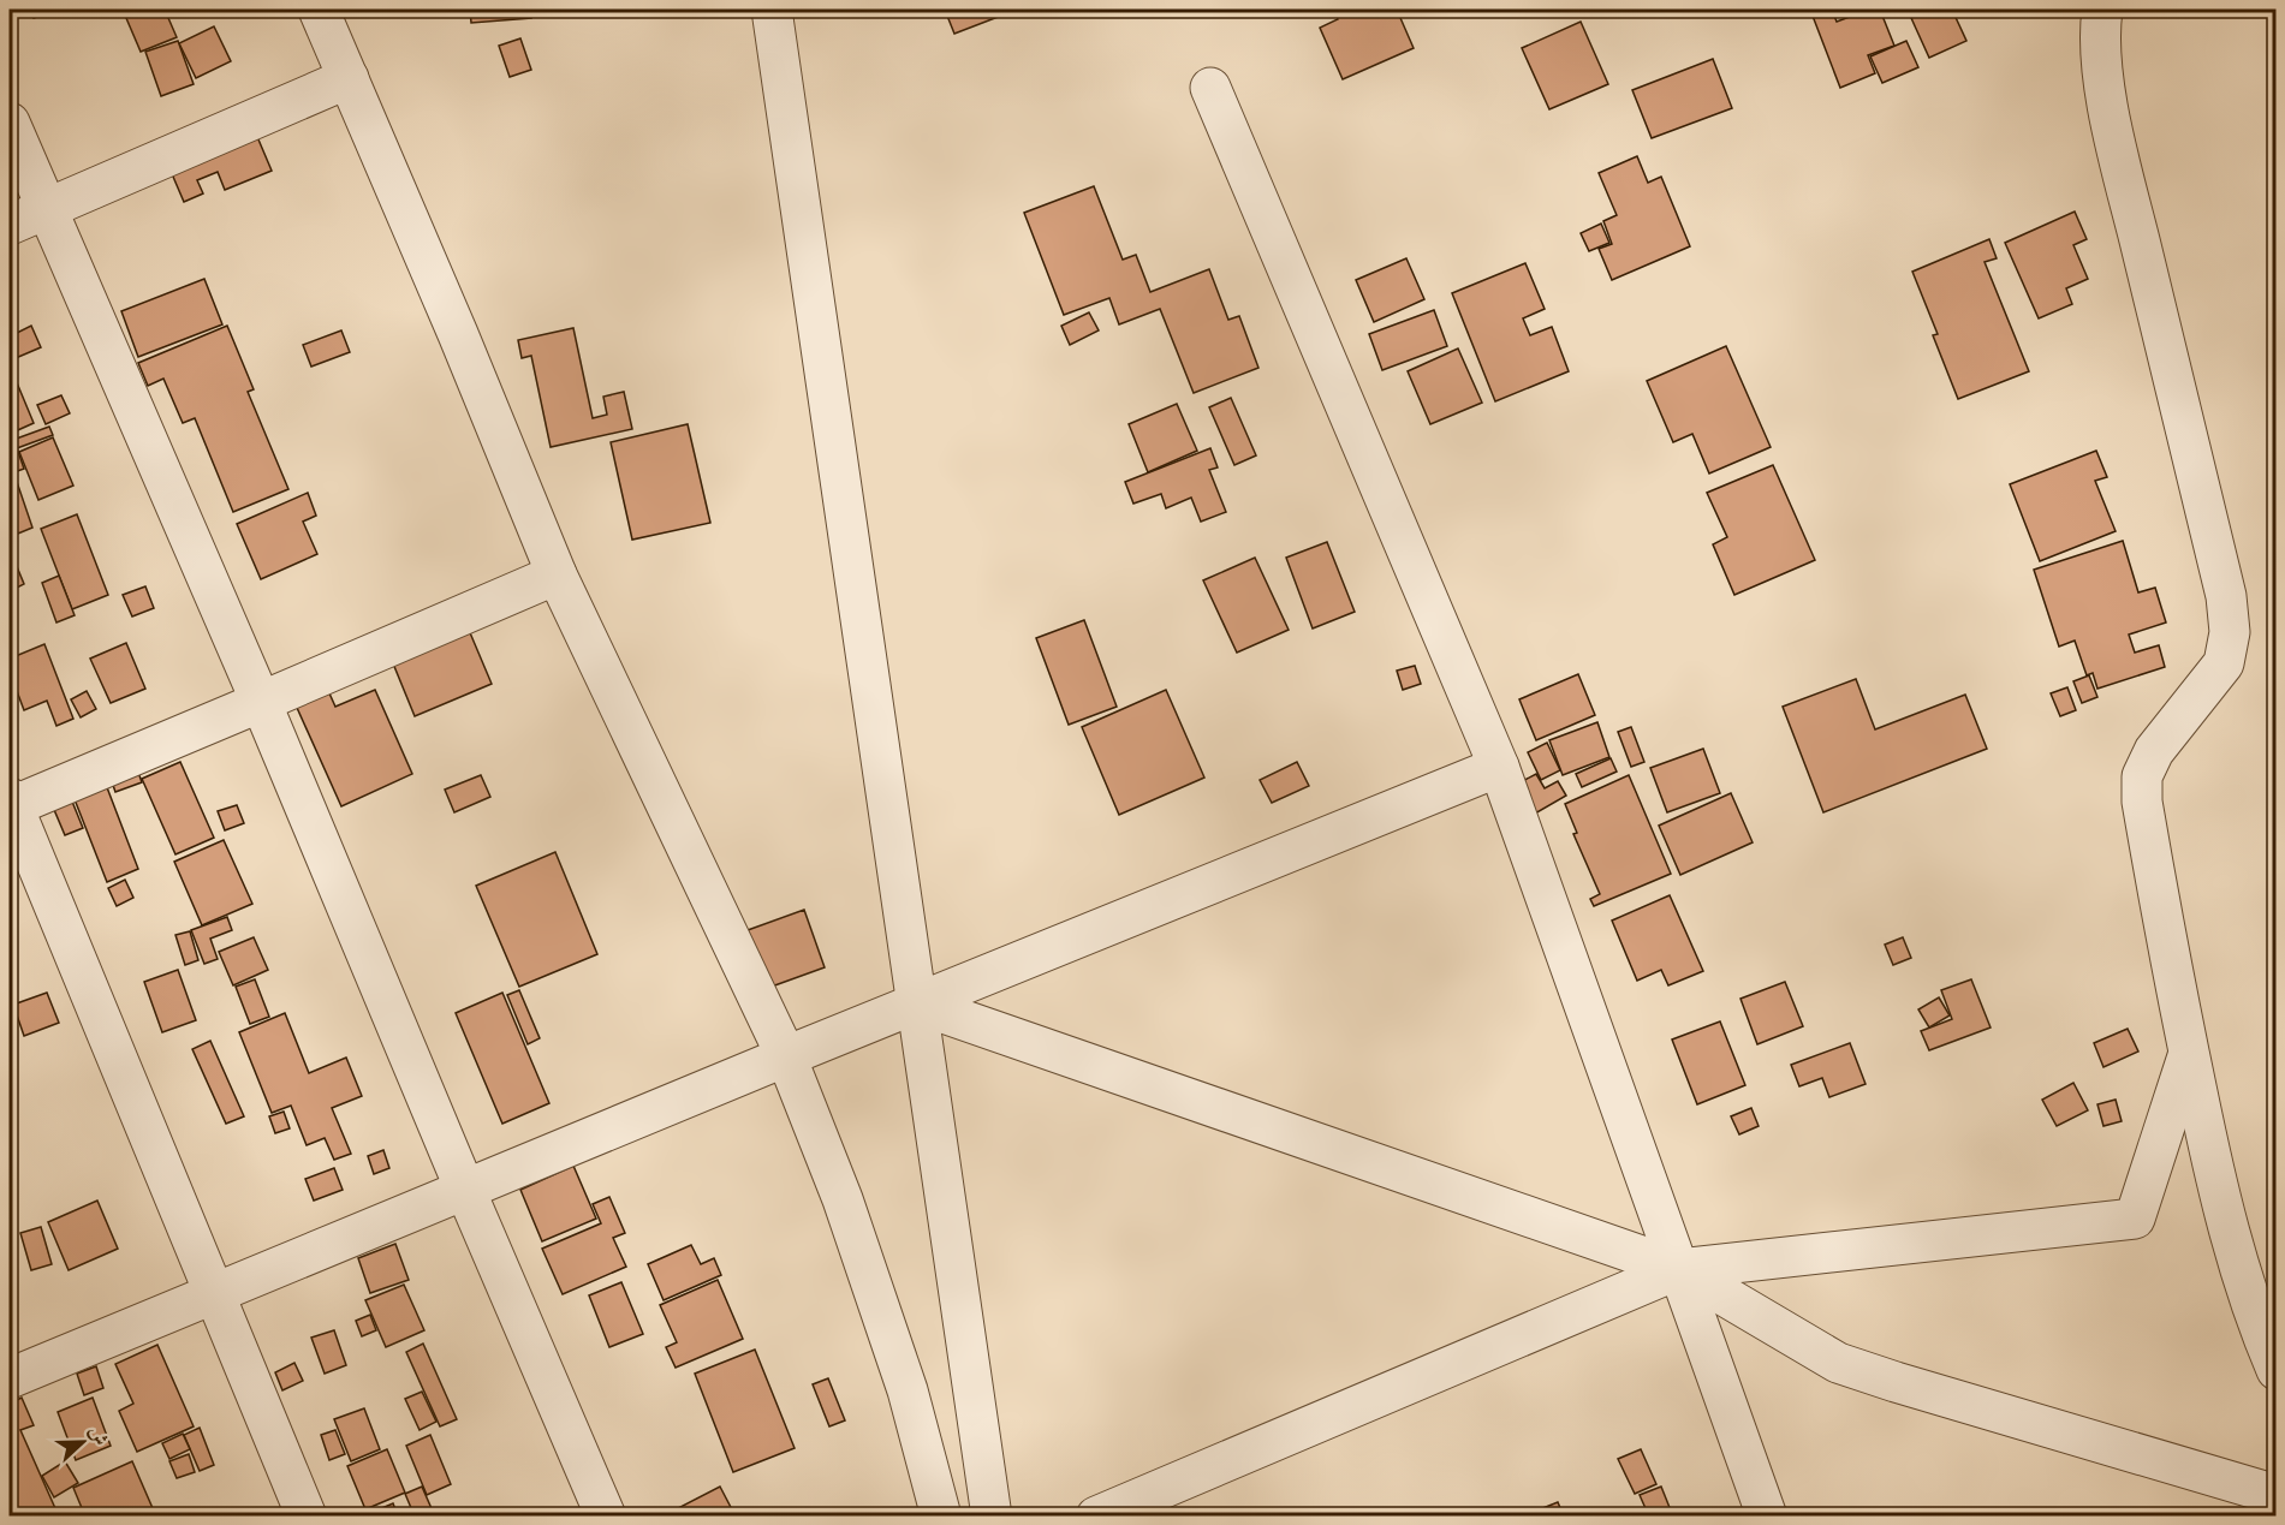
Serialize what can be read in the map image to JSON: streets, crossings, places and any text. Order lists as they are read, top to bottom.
{
  "north": "right"
}
